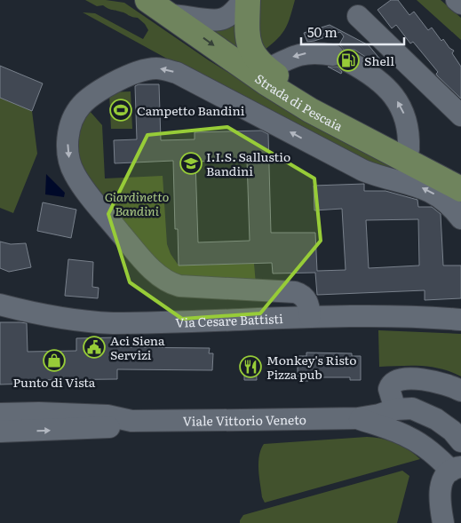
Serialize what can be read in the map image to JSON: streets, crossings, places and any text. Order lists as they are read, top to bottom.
{
  "streets": {
    "main road": ["Strada di Pescaia"],
    "street": ["Via Cesare Battisti", "Viale Vittorio Veneto"]
  },
  "parks": ["Giardinetto Bandini"],
  "places": {
    "fuel station": ["Shell"],
    "sports": ["Campetto Bandini"],
    "school or university": ["I.I.S. Sallustio Bandini"],
    "public building": ["Aci Siena Servizi"],
    "shop": ["Punto di Vista"],
    "restaurant": ["Monkey's Risto Pizza pub"]
  },
  "scale_bar": "50 m"
}
